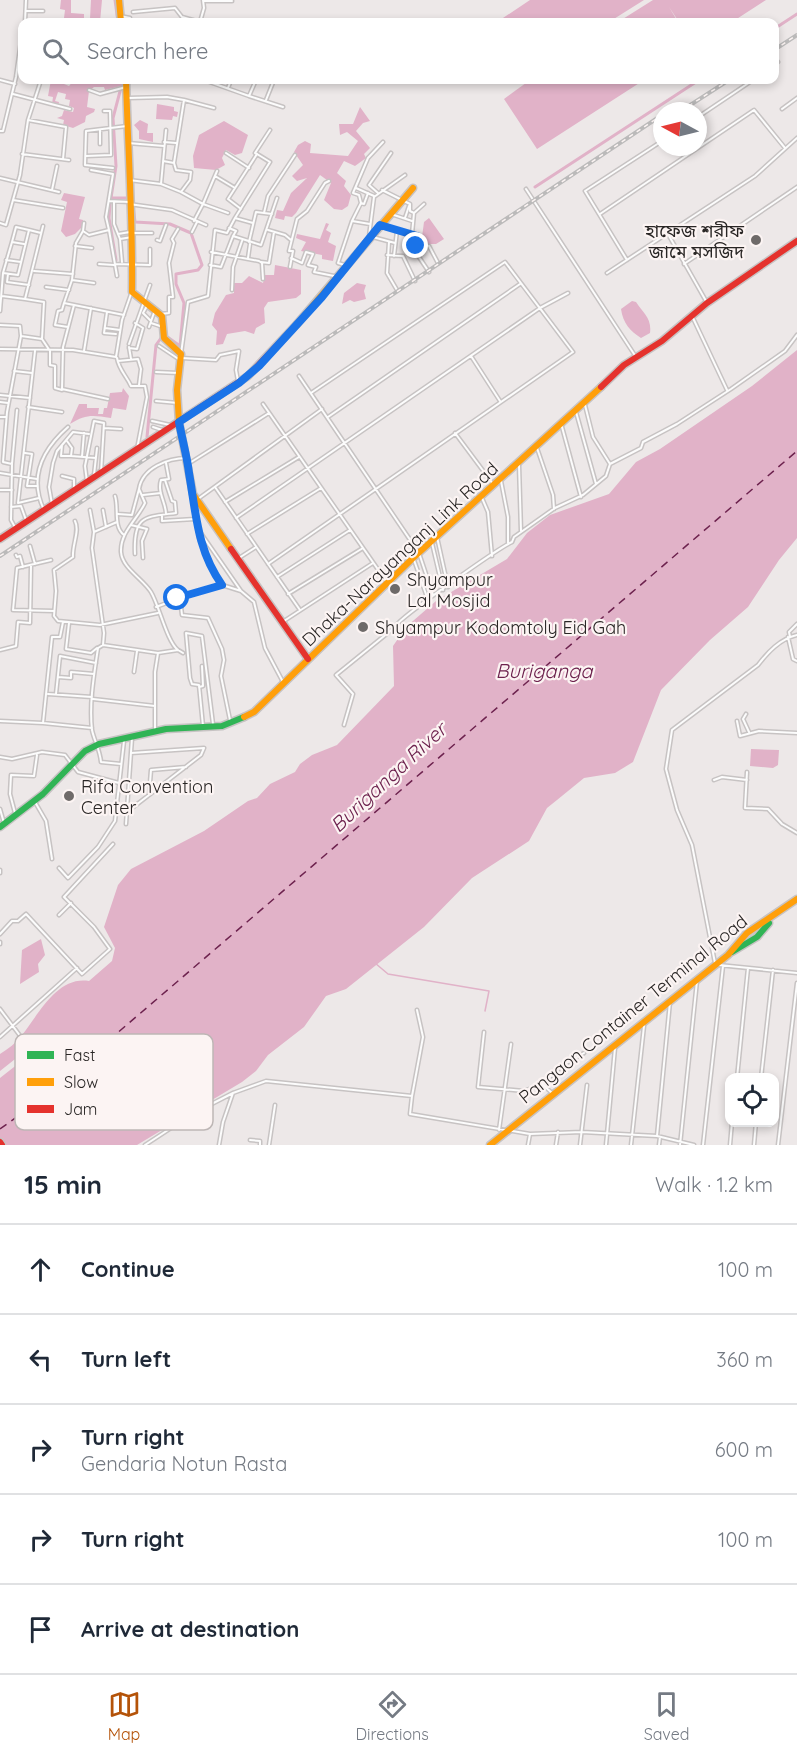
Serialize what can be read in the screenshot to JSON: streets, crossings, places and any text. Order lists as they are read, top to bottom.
{
  "streets": {
    "main road": ["Dhaka-Narayanganj Link Road", "Pangaon Container Terminal Road"]
  },
  "water": ["Buriganga", "Buriganga River"],
  "places": [
    "হাফেজ শরীফ জামে মসজিদ",
    "Shyampur Lal Mosjid",
    "Shyampur Kodomtoly Eid Gah",
    "Rifa Convention Center"
  ],
  "legend": ["Fast", "Slow", "Jam"],
  "north": "left",
  "page": {
    "search": "Search here",
    "heading": ["15 min", "Walk · 1.2 km"],
    "list": [
      ["Continue", "100 m"],
      ["Turn left", "360 m"],
      ["Turn right", "Gendaria Notun Rasta", "600 m"],
      ["Turn right", "100 m"],
      "Arrive at destination"
    ],
    "nav": ["Map", "Directions", "Saved"]
  }
}
